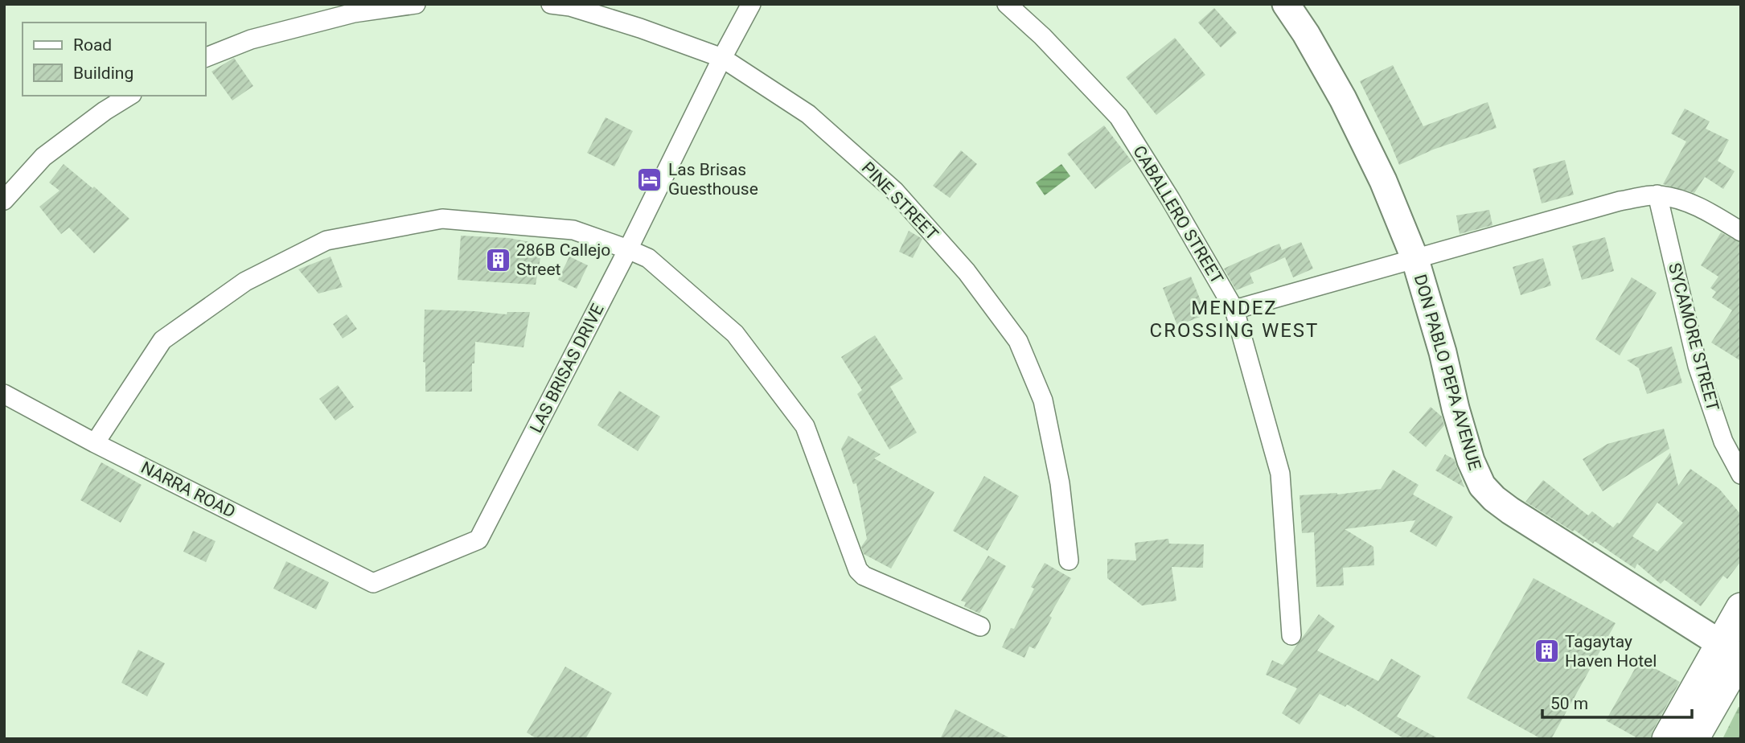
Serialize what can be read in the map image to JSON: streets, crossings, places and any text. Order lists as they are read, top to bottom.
{
  "streets": {
    "street": [
      "PINE STREET",
      "CABALLERO STREET",
      "SYCAMORE STREET",
      "LAS BRISAS DRIVE",
      "DON PABLO PEPA AVENUE",
      "NARRA ROAD"
    ]
  },
  "crossings": [
    ["PINE STREET", "LAS BRISAS DRIVE"],
    ["LAS BRISAS DRIVE", "NARRA ROAD"]
  ],
  "districts": ["MENDEZ CROSSING WEST"],
  "places": {
    "hotel": ["Las Brisas Guesthouse"],
    "building": ["286B Callejo Street", "Tagaytay Haven Hotel"]
  },
  "legend": ["Road", "Building"],
  "scale_bar": "50 m"
}
